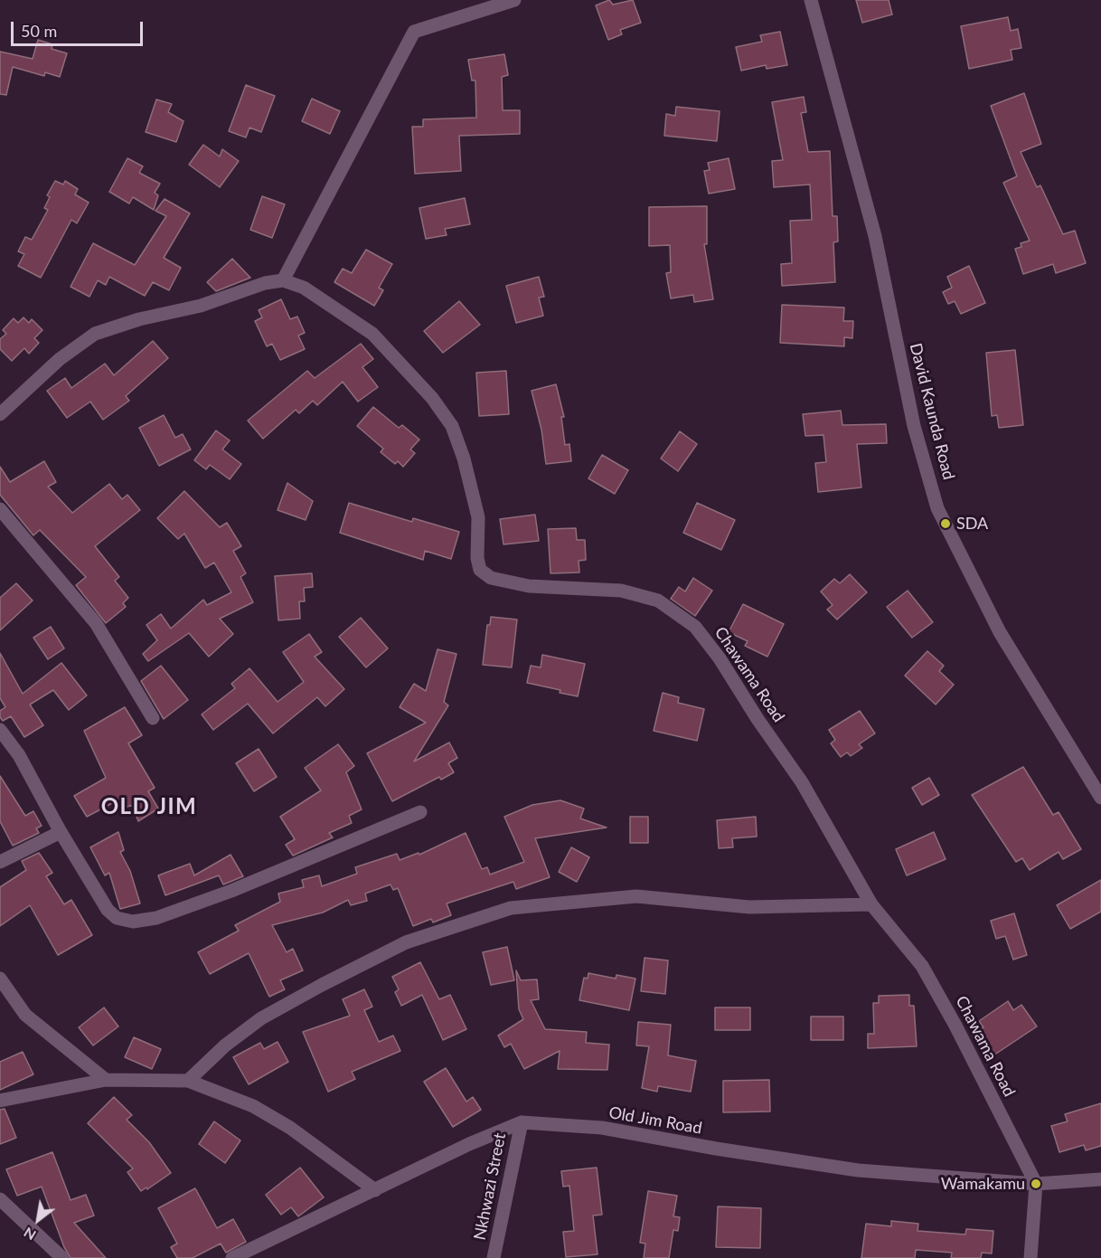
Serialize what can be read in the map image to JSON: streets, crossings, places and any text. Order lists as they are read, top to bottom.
{
  "streets": {
    "street": [
      "David Kaunda Road",
      "Chawama Road",
      "Old Jim Road",
      "Nkhwazi Street"
    ]
  },
  "crossings": [
    ["Chawama Road", "Old Jim Road"],
    ["Old Jim Road", "Nkhwazi Street"]
  ],
  "districts": ["OLD JIM"],
  "places": ["SDA", "Wamakamu"],
  "scale_bar": "50 m",
  "north": "bottom left"
}
